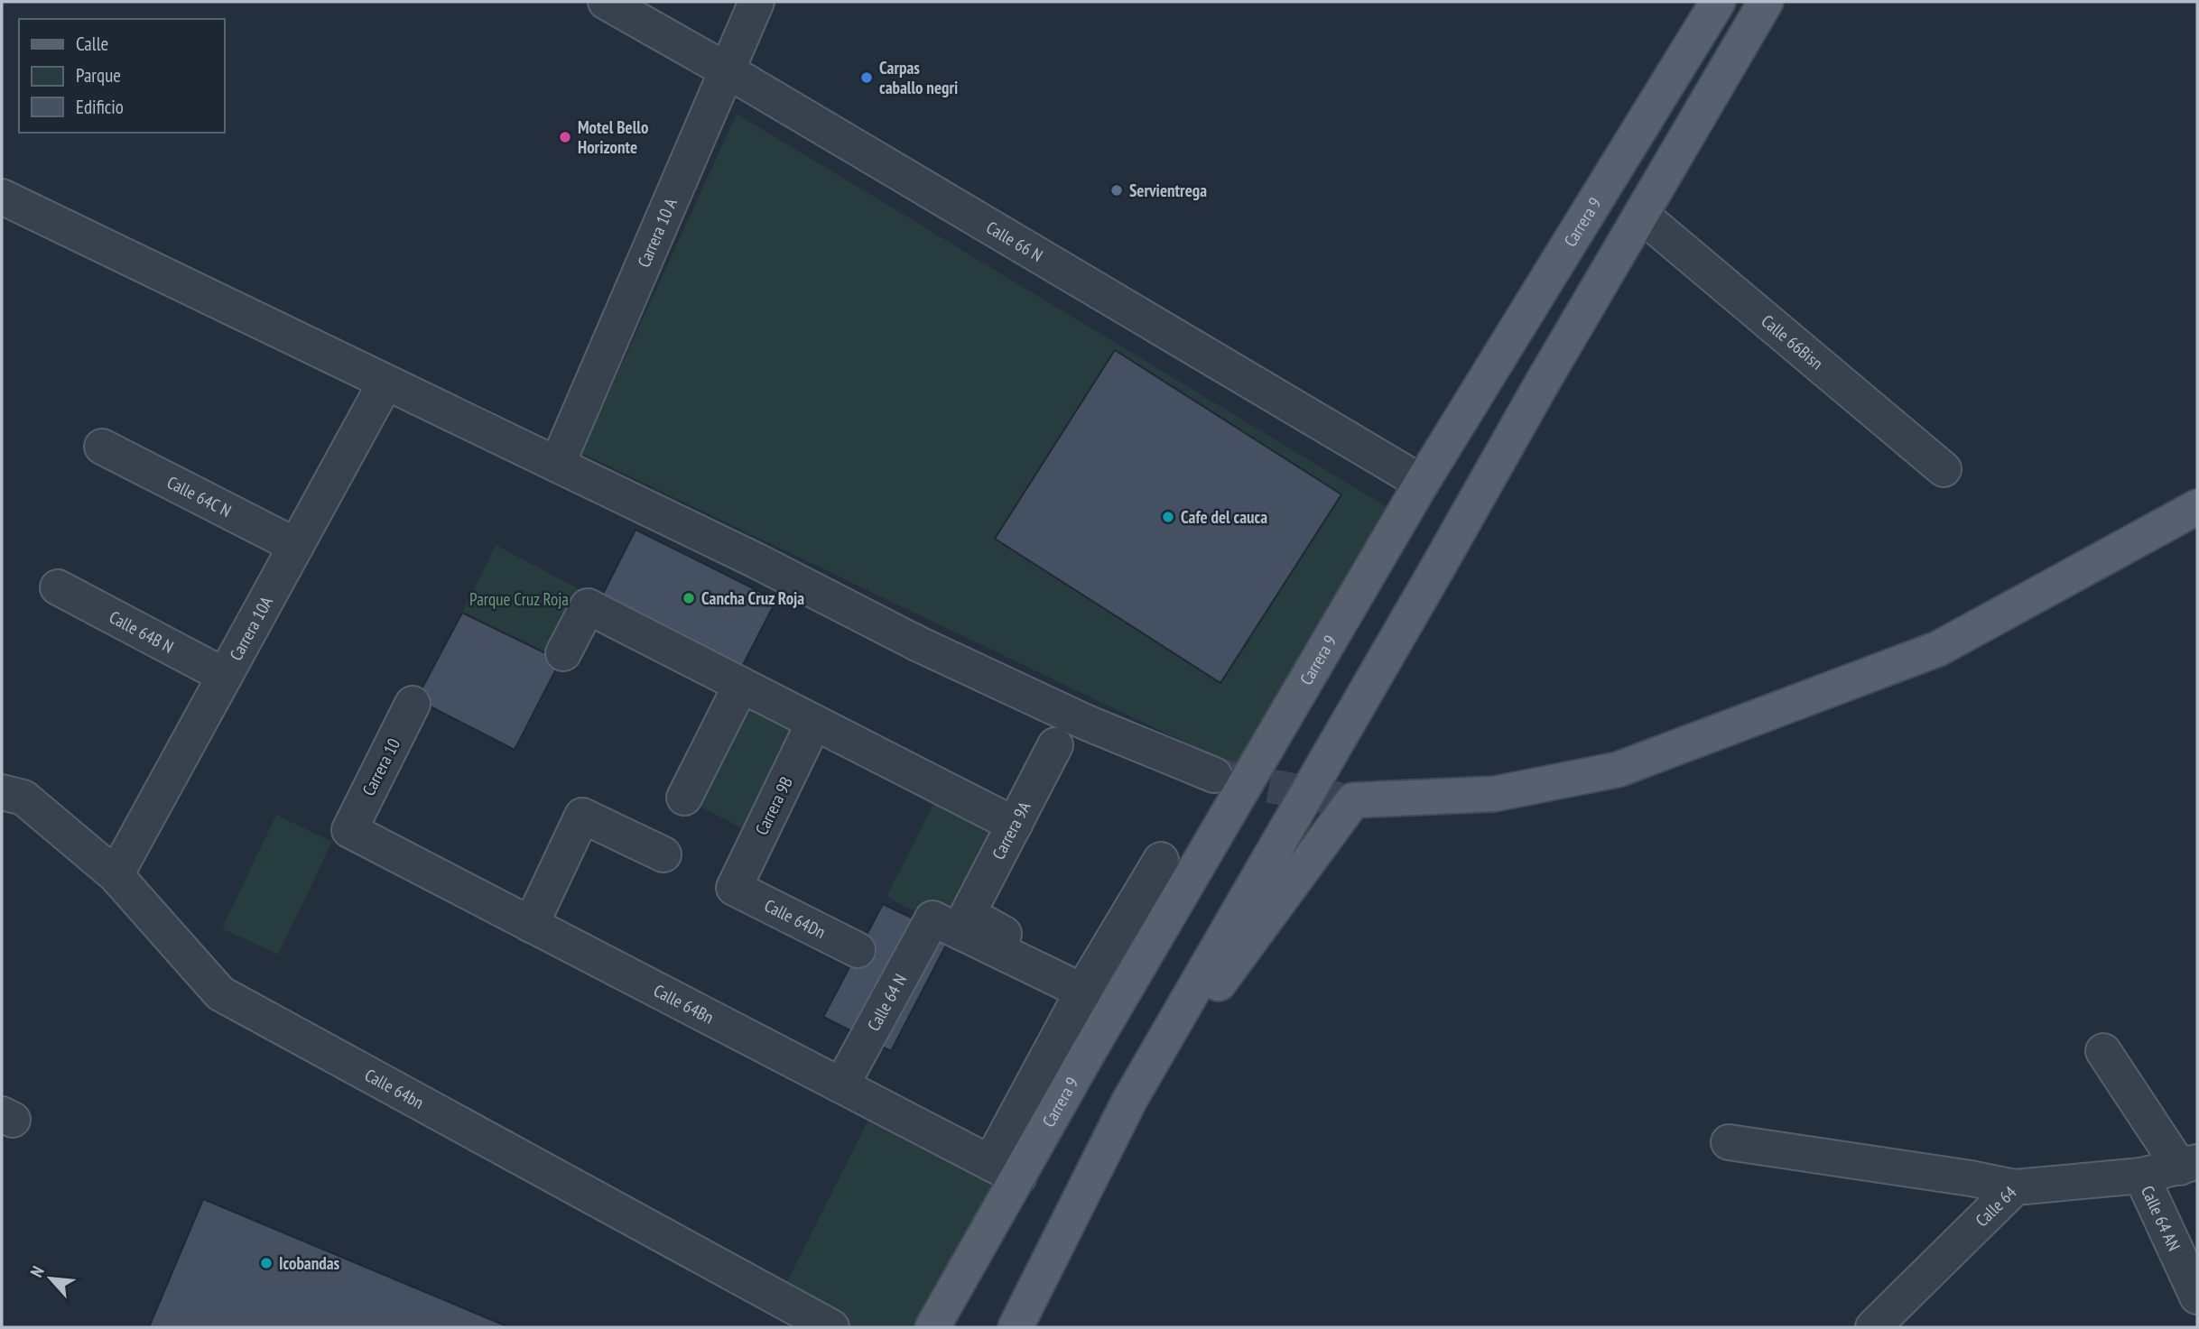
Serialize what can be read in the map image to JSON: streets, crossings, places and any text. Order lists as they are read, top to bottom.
{
  "streets": {
    "main road": ["Carrera 9"],
    "street": [
      "Carrera 10 A",
      "Calle 66 N",
      "Calle 66Bisn",
      "Calle 64C N",
      "Carrera 10A",
      "Calle 64B N",
      "Carrera 10",
      "Carrera 9B",
      "Carrera 9A",
      "Calle 64Dn",
      "Calle 64 N",
      "Calle 64Bn",
      "Calle 64bn",
      "Calle 64",
      "Calle 64 AN"
    ]
  },
  "crossings": [
    ["Carrera 9", "Calle 66 N"],
    ["Carrera 9", "Calle 64Bn"],
    ["Carrera 10 A", "Calle 66 N"],
    ["Calle 64C N", "Carrera 10A"],
    ["Carrera 10A", "Calle 64B N"],
    ["Carrera 10A", "Calle 64bn"],
    ["Carrera 10", "Calle 64Bn"],
    ["Carrera 9B", "Calle 64Dn"],
    ["Carrera 9A", "Calle 64 N"],
    ["Calle 64 N", "Calle 64Bn"],
    ["Calle 64", "Calle 64 AN"]
  ],
  "parks": ["Parque Cruz Roja"],
  "places": [
    "Carpas caballo negri",
    "Motel Bello Horizonte",
    "Servientrega",
    "Cafe del cauca",
    "Cancha Cruz Roja",
    "Icobandas"
  ],
  "legend": ["Calle", "Parque", "Edificio"],
  "north": "top left"
}
